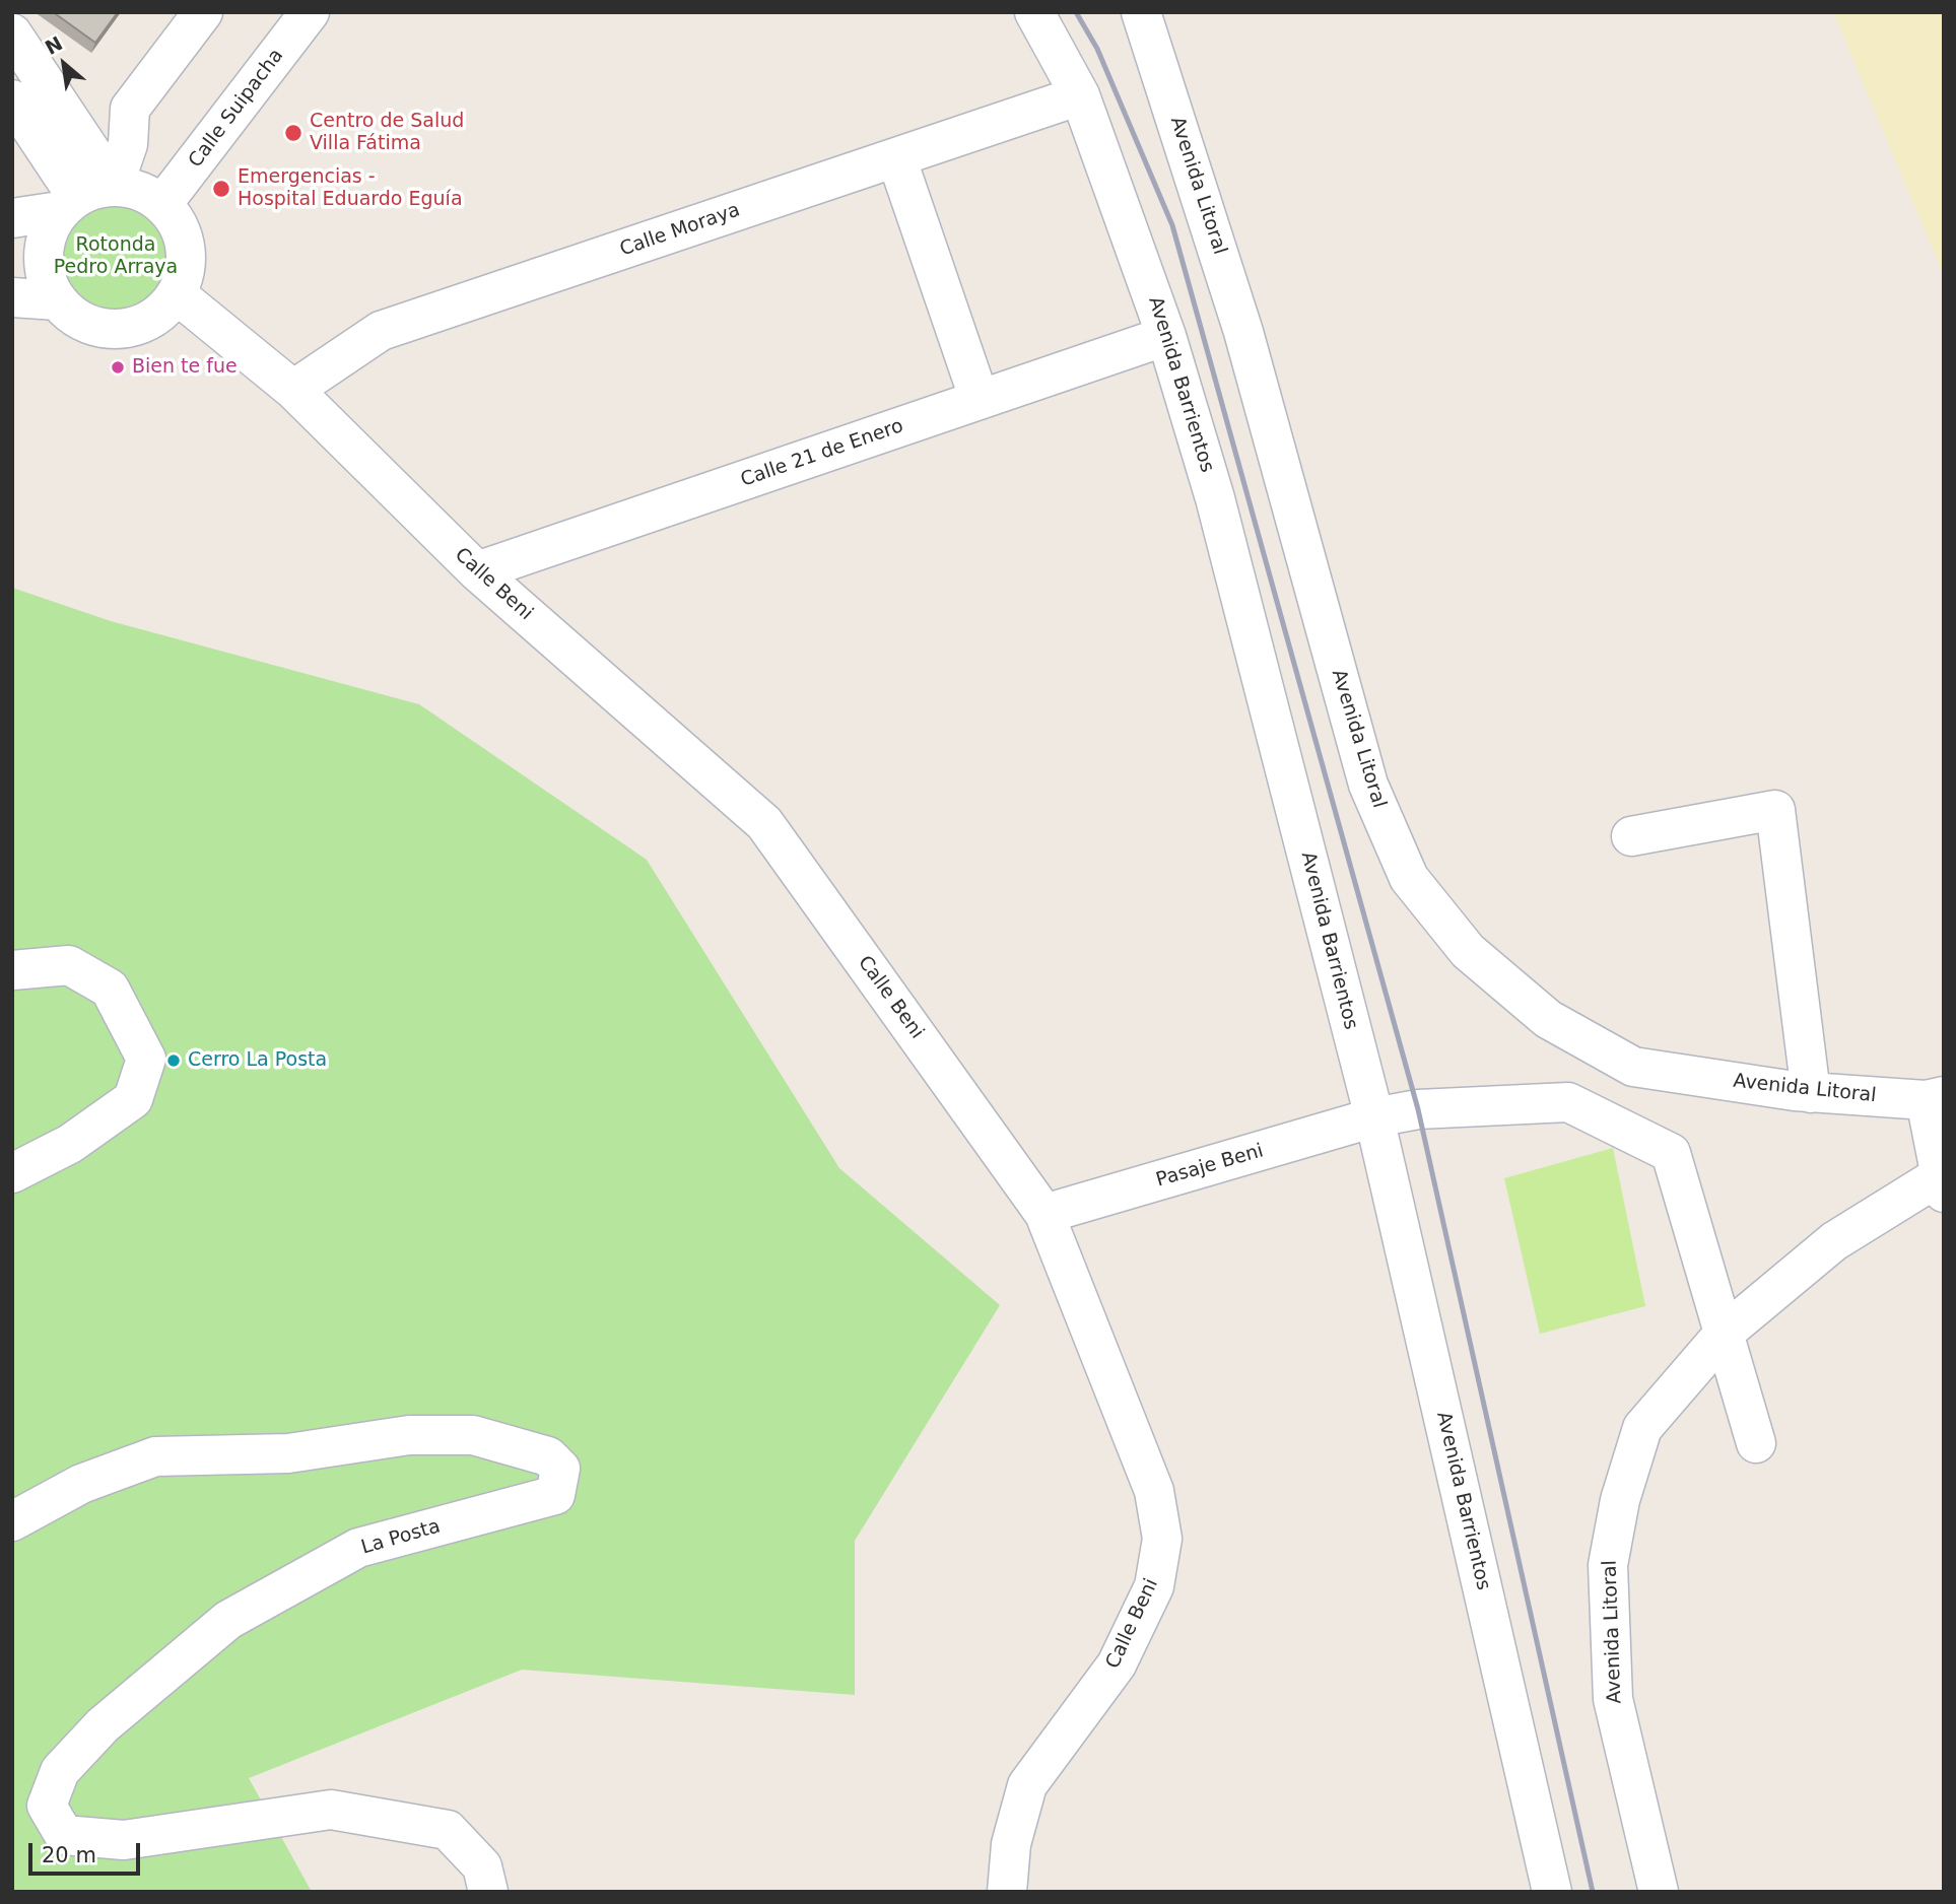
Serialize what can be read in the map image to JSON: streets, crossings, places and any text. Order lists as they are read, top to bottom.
{
  "streets": {
    "street": [
      "Calle Suipacha",
      "Avenida Litoral",
      "Calle Moraya",
      "Avenida Barrientos",
      "Calle 21 de Enero",
      "Calle Beni",
      "Pasaje Beni",
      "La Posta"
    ]
  },
  "crossings": [
    ["Calle Suipacha", "Calle Beni"],
    ["Avenida Litoral", "Pasaje Beni"],
    ["Calle Moraya", "Avenida Barrientos"],
    ["Calle Moraya", "Calle Beni"],
    ["Avenida Barrientos", "Calle 21 de Enero"],
    ["Avenida Barrientos", "Pasaje Beni"],
    ["Calle 21 de Enero", "Calle Beni"],
    ["Calle Beni", "Pasaje Beni"]
  ],
  "parks": ["Rotonda Pedro Arraya"],
  "places": [
    "Centro de Salud Villa Fátima",
    "Emergencias - Hospital Eduardo Eguía",
    "Bien te fue",
    "Cerro La Posta"
  ],
  "scale_bar": "20 m",
  "north": "top left"
}
